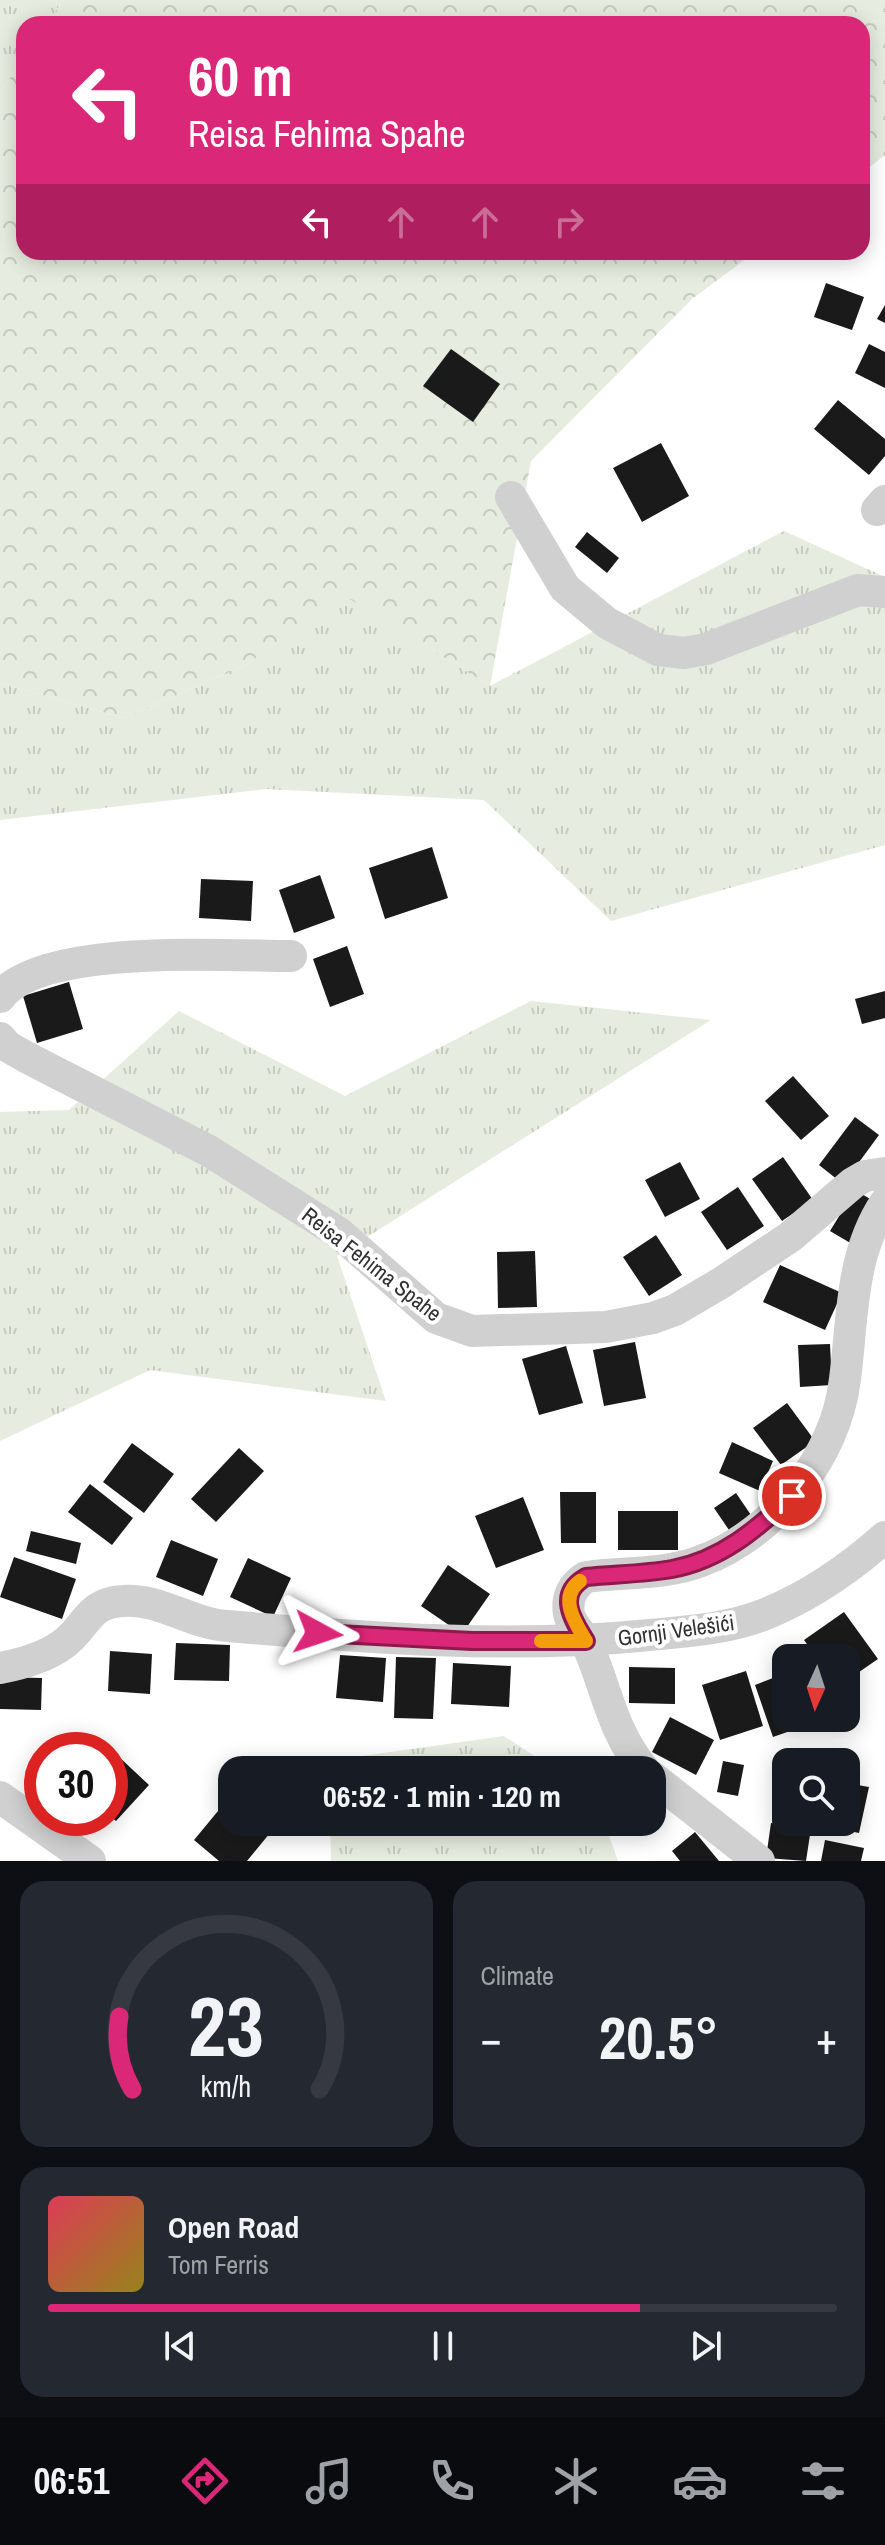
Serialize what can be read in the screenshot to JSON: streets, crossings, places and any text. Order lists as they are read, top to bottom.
{
  "streets": {
    "street": ["Reisa Fehima Spahe", "Gornji Velešići"]
  },
  "north": "bottom",
  "page": {
    "turn": ["60 m", "Reisa Fehima Spahe"],
    "limit": "30",
    "trip": "06:52 · 1 min · 120 m",
    "tile": "Climate",
    "heat": ["−", "20.5°", "+"],
    "song": ["Open Road", "Tom Ferris"],
    "tabs": "06:51",
    "gauge": ["23", "km/h"]
  }
}
